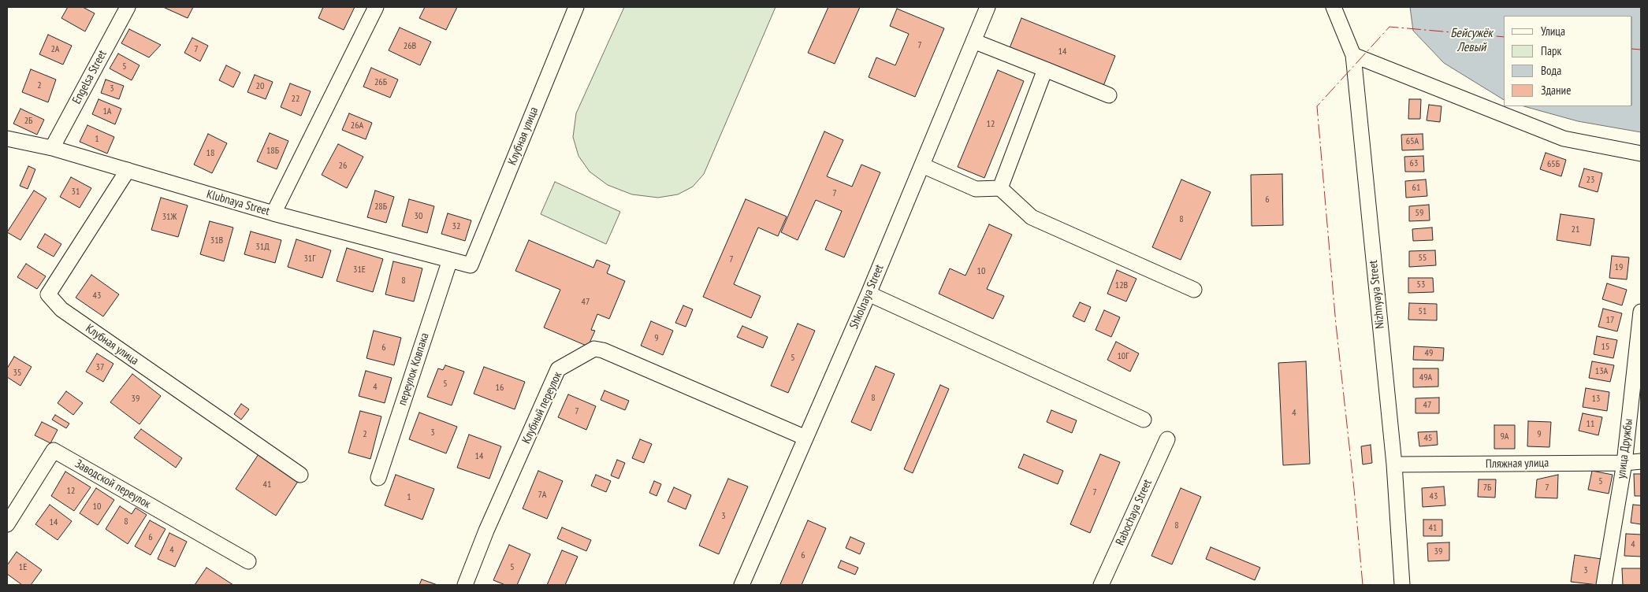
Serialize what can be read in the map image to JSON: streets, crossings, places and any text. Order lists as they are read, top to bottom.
{
  "streets": {
    "street": [
      "Engelsa Street",
      "Клубная улица",
      "Klubnaya Street",
      "Nizhnyaya Street",
      "Shkolnaya Street",
      "переулок Ковпака",
      "Клубный переулок",
      "улица Дружбы",
      "Пляжная улица",
      "Заводской переулок",
      "Rabochaya Street"
    ]
  },
  "crossings": [
    ["Engelsa Street", "Klubnaya Street"],
    ["Клубная улица", "Klubnaya Street"],
    ["Klubnaya Street", "переулок Ковпака"],
    ["Nizhnyaya Street", "Пляжная улица"],
    ["Shkolnaya Street", "Клубный переулок"],
    ["улица Дружбы", "Пляжная улица"]
  ],
  "water": ["Бейсужёк Левый"],
  "house_numbers": [
    "7",
    "26В",
    "2А",
    "7",
    "14",
    "5",
    "26Б",
    "2",
    "20",
    "3",
    "22",
    "1А",
    "2Б",
    "12",
    "26А",
    "1",
    "65А",
    "18Б",
    "18",
    "63",
    "65Б",
    "26",
    "23",
    "61",
    "31",
    "7",
    "6",
    "28Б",
    "59",
    "30",
    "31Ж",
    "8",
    "32",
    "21",
    "31В",
    "31Д",
    "55",
    "31Г",
    "7",
    "19",
    "31Е",
    "10",
    "8",
    "53",
    "12В",
    "43",
    "47",
    "51",
    "17",
    "9",
    "15",
    "6",
    "49",
    "10Г",
    "5",
    "37",
    "13А",
    "35",
    "49А",
    "5",
    "4",
    "16",
    "8",
    "39",
    "13",
    "47",
    "7",
    "4",
    "11",
    "3",
    "2",
    "9",
    "9А",
    "45",
    "14",
    "5",
    "41",
    "7Б",
    "7",
    "12",
    "7",
    "7А",
    "43",
    "1",
    "10",
    "3",
    "8",
    "14",
    "8",
    "41",
    "6",
    "4",
    "4",
    "39",
    "6",
    "1Е",
    "5",
    "3"
  ],
  "legend": [
    "Улица",
    "Парк",
    "Вода",
    "Здание"
  ]
}
